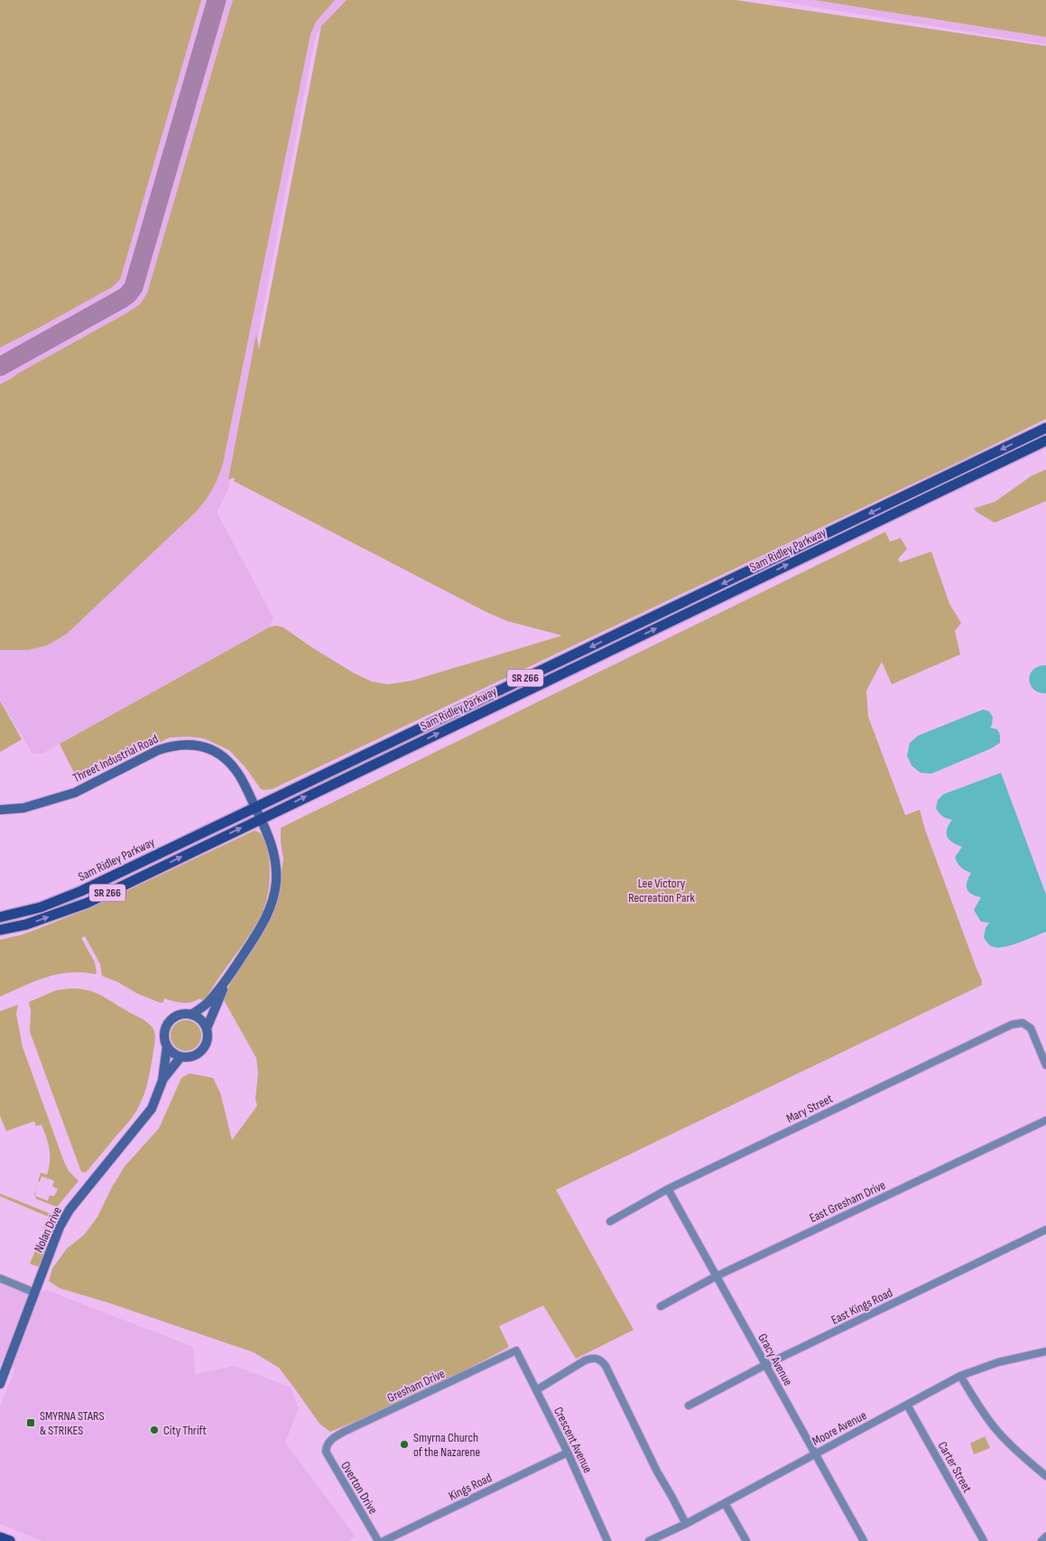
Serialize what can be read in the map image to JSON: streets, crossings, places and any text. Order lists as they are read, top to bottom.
{
  "streets": {
    "main road": ["Sam Ridley Parkway", "SR 266"],
    "street": [
      "Threet Industrial Road",
      "Mary Street",
      "East Gresham Drive",
      "Nolan Drive",
      "East Kings Road",
      "Gracy Avenue",
      "Gresham Drive",
      "Moore Avenue",
      "Crescent Avenue",
      "Carter Street",
      "Kings Road",
      "Overton Drive"
    ]
  },
  "crossings": [
    ["Sam Ridley Parkway", "Threet Industrial Road"],
    ["Mary Street", "Gracy Avenue"],
    ["East Gresham Drive", "Gracy Avenue"],
    ["East Kings Road", "Gracy Avenue"],
    ["Gracy Avenue", "Moore Avenue"],
    ["Gresham Drive", "Crescent Avenue"],
    ["Gresham Drive", "Overton Drive"],
    ["Moore Avenue", "Carter Street"],
    ["Crescent Avenue", "Kings Road"]
  ],
  "parks": ["Lee Victory Recreation Park"],
  "places": {
    "transit": ["SMYRNA STARS & STRIKES"],
    "other": ["City Thrift", "Smyrna Church of the Nazarene"]
  }
}
